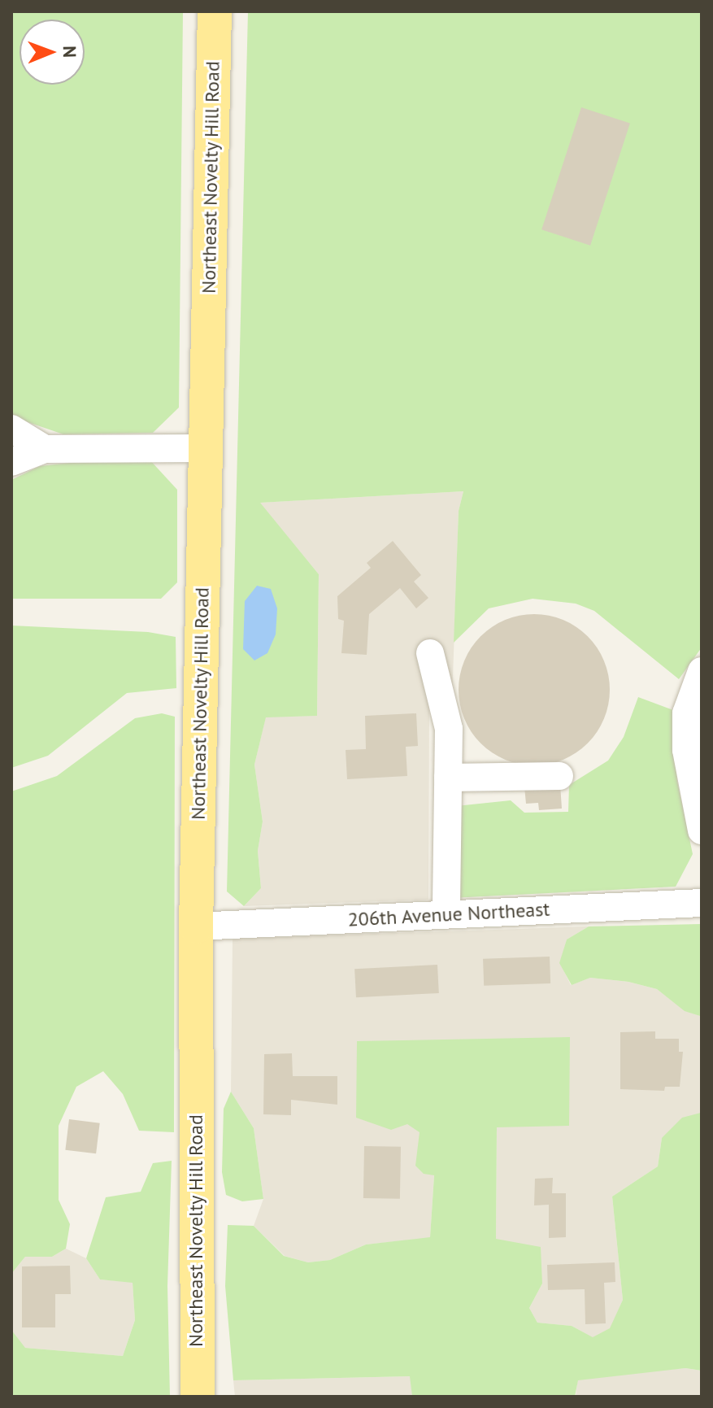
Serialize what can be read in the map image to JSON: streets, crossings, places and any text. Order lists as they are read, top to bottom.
{
  "streets": {
    "main road": ["Northeast Novelty Hill Road"],
    "street": ["206th Avenue Northeast"]
  },
  "crossings": [
    ["Northeast Novelty Hill Road", "206th Avenue Northeast"]
  ],
  "north": "right"
}
